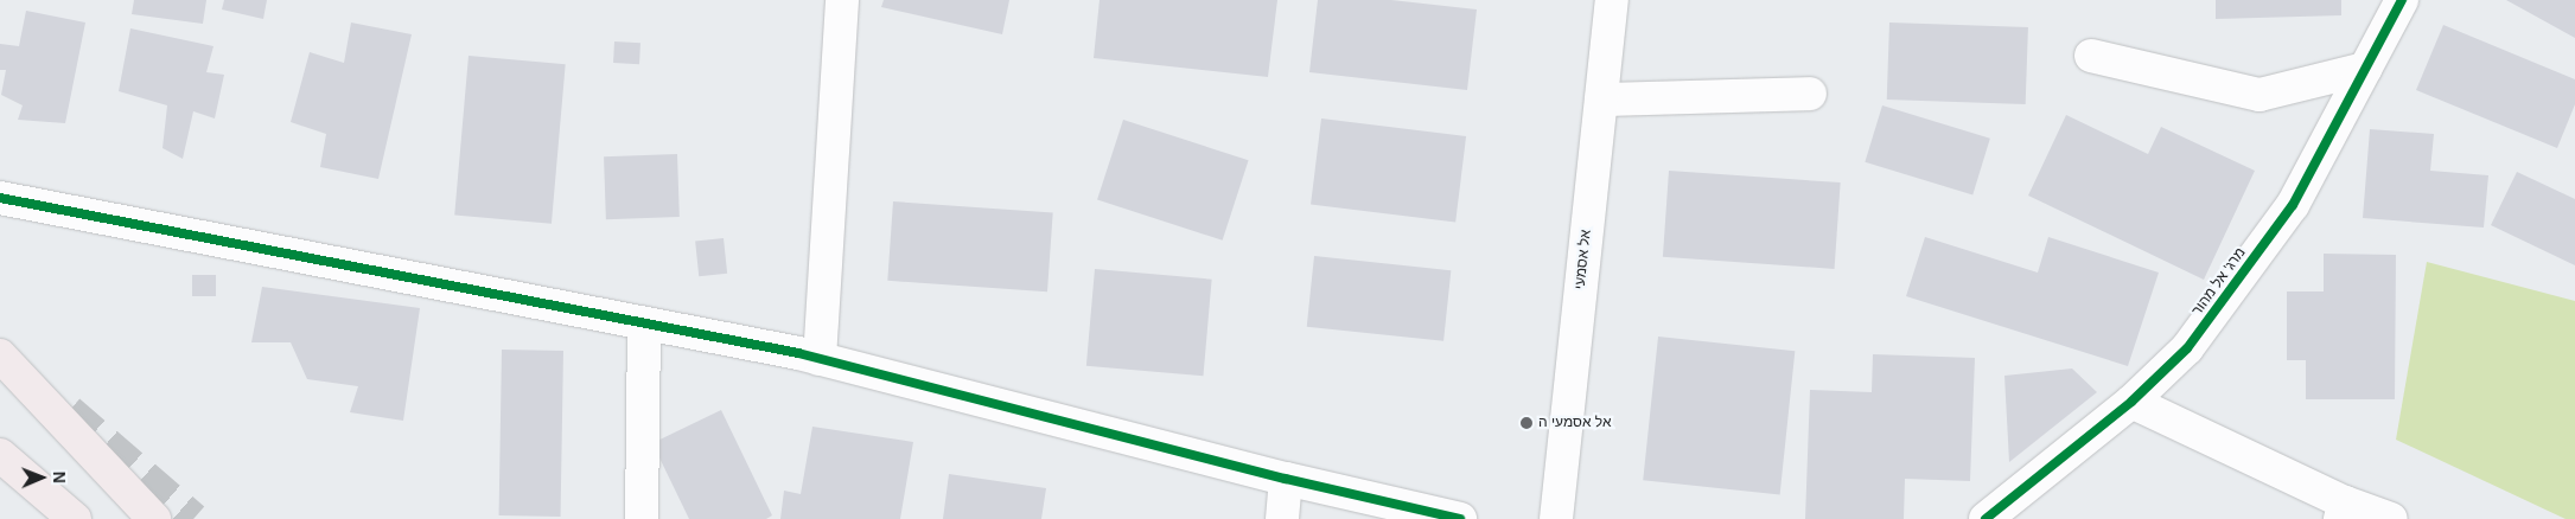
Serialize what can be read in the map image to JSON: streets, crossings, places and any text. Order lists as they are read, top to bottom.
{
  "streets": {
    "street": ["אל אסמעי", "מרג' אל מהור"]
  },
  "places": ["אל אסמעי ה"],
  "north": "right"
}
